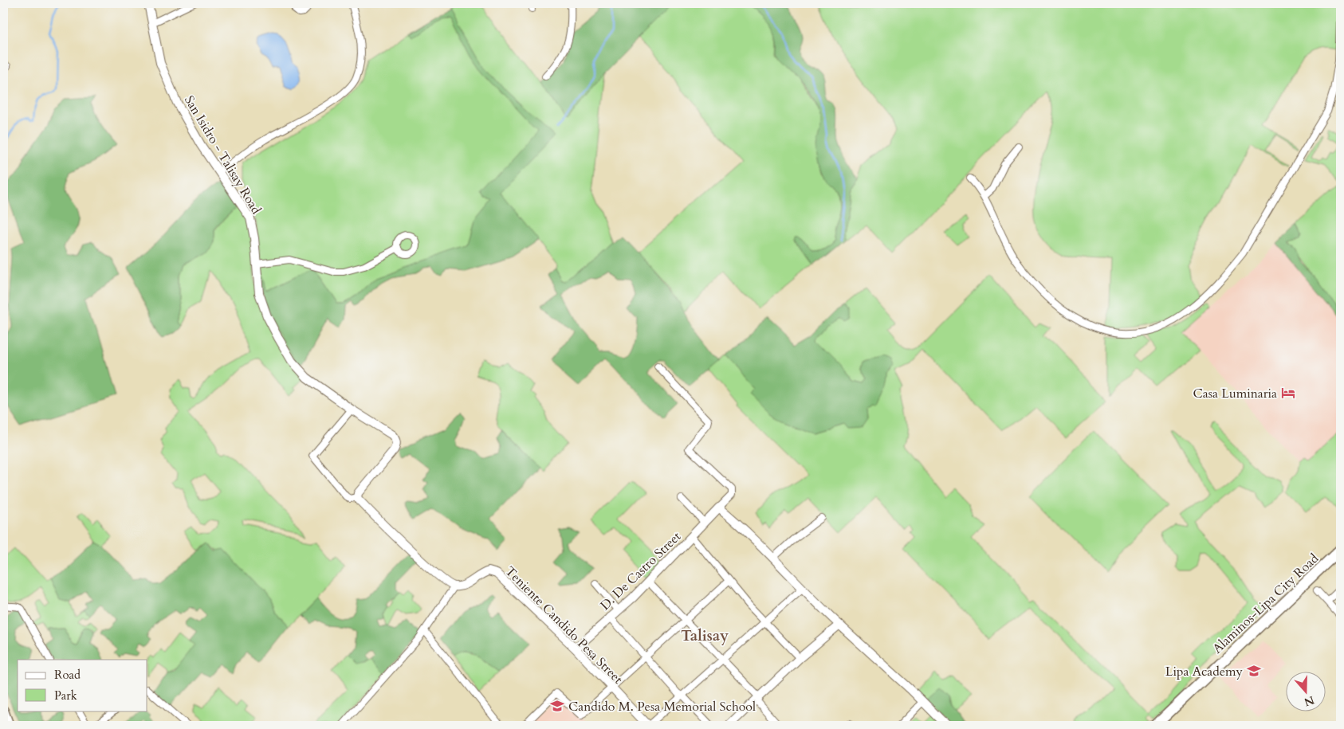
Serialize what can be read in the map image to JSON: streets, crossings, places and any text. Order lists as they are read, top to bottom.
{
  "streets": {
    "main road": ["Alaminos-Lipa City Road"],
    "street": ["San Isidro - Talisay Road", "D. De Castro Street", "Teniente Candido Pesa Street"]
  },
  "crossings": [
    ["D. De Castro Street", "Teniente Candido Pesa Street"]
  ],
  "districts": ["Talisay"],
  "places": {
    "hotel": ["Casa Luminaria"],
    "school or university": ["Lipa Academy", "Candido M. Pesa Memorial School"]
  },
  "legend": ["Road", "Park"],
  "north": "bottom"
}
